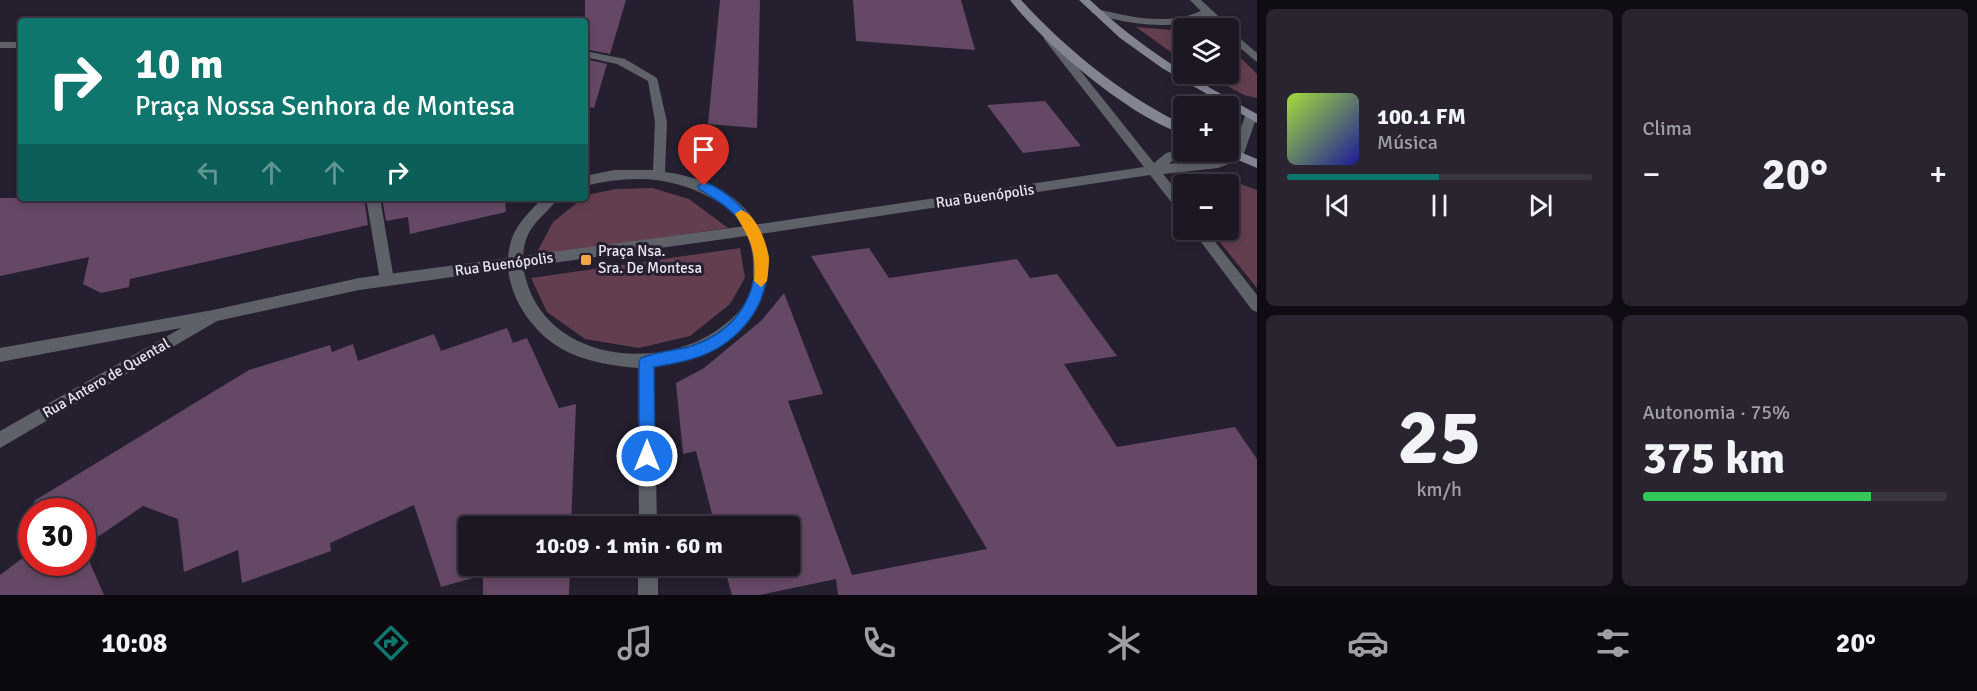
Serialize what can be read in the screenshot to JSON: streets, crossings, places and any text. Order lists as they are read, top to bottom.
{
  "streets": {
    "street": ["Rua Buenópolis", "Rua Antero de Quental"]
  },
  "crossings": [
    ["Rua Buenópolis", "Rua Antero de Quental"]
  ],
  "places": {
    "transit": ["Praça Nsa. Sra. De Montesa"]
  },
  "page": {
    "tile": [
      "Clima",
      ["25", "km/h"],
      ["Autonomia · 75%", "375 km"]
    ],
    "map_buttons": ["+", "−"],
    "turn": ["10 m", "Praça Nossa Senhora de Montesa"],
    "song": ["100.1 FM", "Música"],
    "heat": ["−", "20°", "+"],
    "limit": "30",
    "trip": "10:09 · 1 min · 60 m",
    "tabs": ["10:08", "20°"]
  }
}
